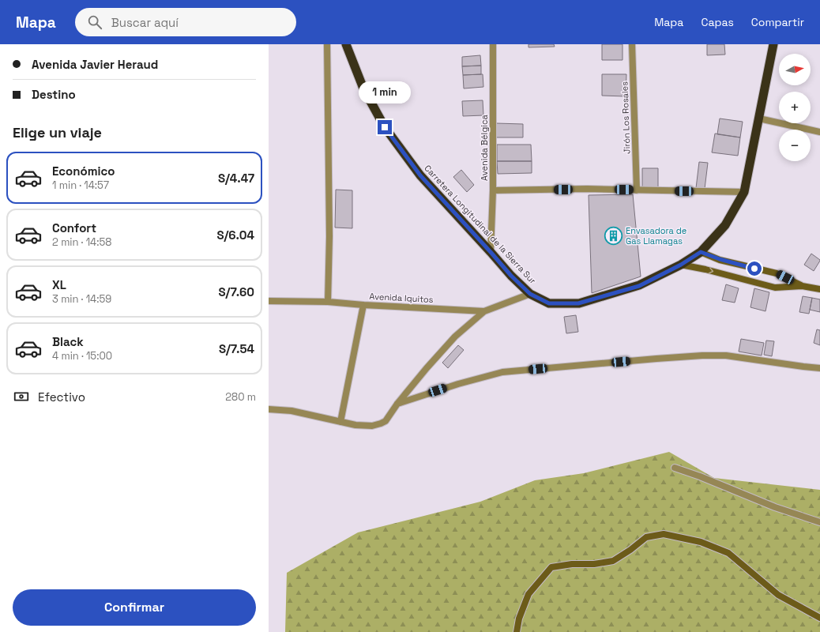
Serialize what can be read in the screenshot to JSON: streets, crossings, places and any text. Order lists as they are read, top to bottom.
{
  "streets": {
    "highway": ["Carretera Longitudinal de la Sierra Sur"],
    "street": ["Jirón Los Rosales", "Avenida Bélgica", "Avenida Iquitos"]
  },
  "crossings": [
    ["Avenida Bélgica", "Carretera Longitudinal de la Sierra Sur"],
    ["Carretera Longitudinal de la Sierra Sur", "Avenida Iquitos"]
  ],
  "places": {
    "building": ["Envasadora de Gas Llamagas"]
  },
  "north": "right",
  "page": {
    "header": "Mapa",
    "search": "Buscar aquí",
    "nav": ["Mapa", "Capas", "Compartir"],
    "banner": ["Avenida Javier Heraud", "Destino"],
    "map_buttons": ["+", "−"],
    "bubble": "1 min",
    "heading": "Elige un viaje",
    "list": [
      {
        "name": "Económico",
        "note": "1 min · 14:57",
        "value": "S/4.47"
      },
      {
        "name": "Confort",
        "note": "2 min · 14:58",
        "value": "S/6.04"
      },
      {
        "name": "XL",
        "note": "3 min · 14:59",
        "value": "S/7.60"
      },
      {
        "name": "Black",
        "note": "4 min · 15:00",
        "value": "S/7.54"
      }
    ],
    "pay": ["Efectivo", "280 m"],
    "buttons": "Confirmar"
  }
}
